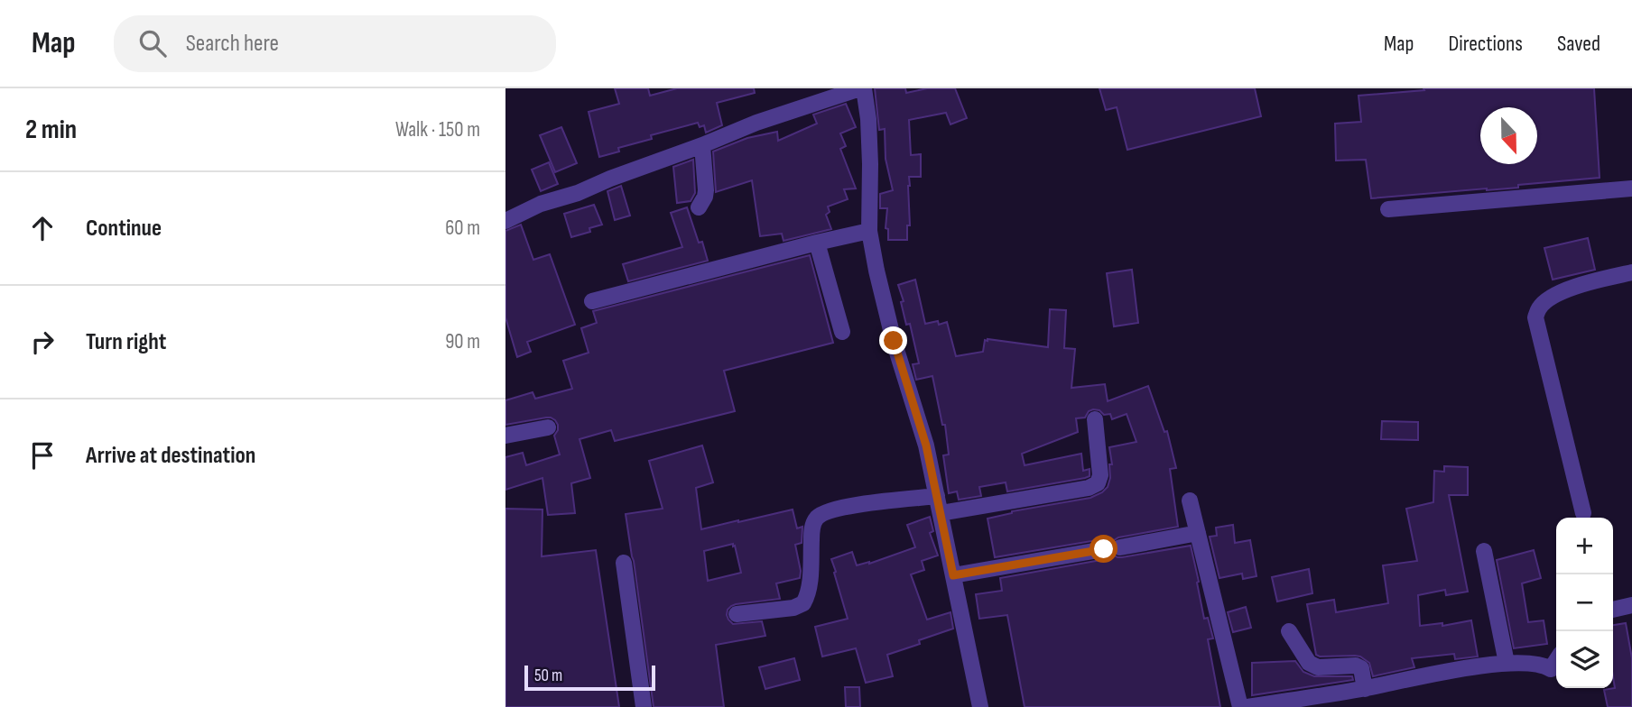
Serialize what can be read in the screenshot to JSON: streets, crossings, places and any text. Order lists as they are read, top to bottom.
{
  "scale_bar": "50 m",
  "north": "bottom",
  "page": {
    "header": "Map",
    "search": "Search here",
    "nav": ["Map", "Directions", "Saved"],
    "heading": ["2 min", "Walk · 150 m"],
    "list": [
      ["Continue", "60 m"],
      ["Turn right", "90 m"],
      "Arrive at destination"
    ],
    "map_buttons": ["+", "−"],
    "scale": "50 m"
  }
}
